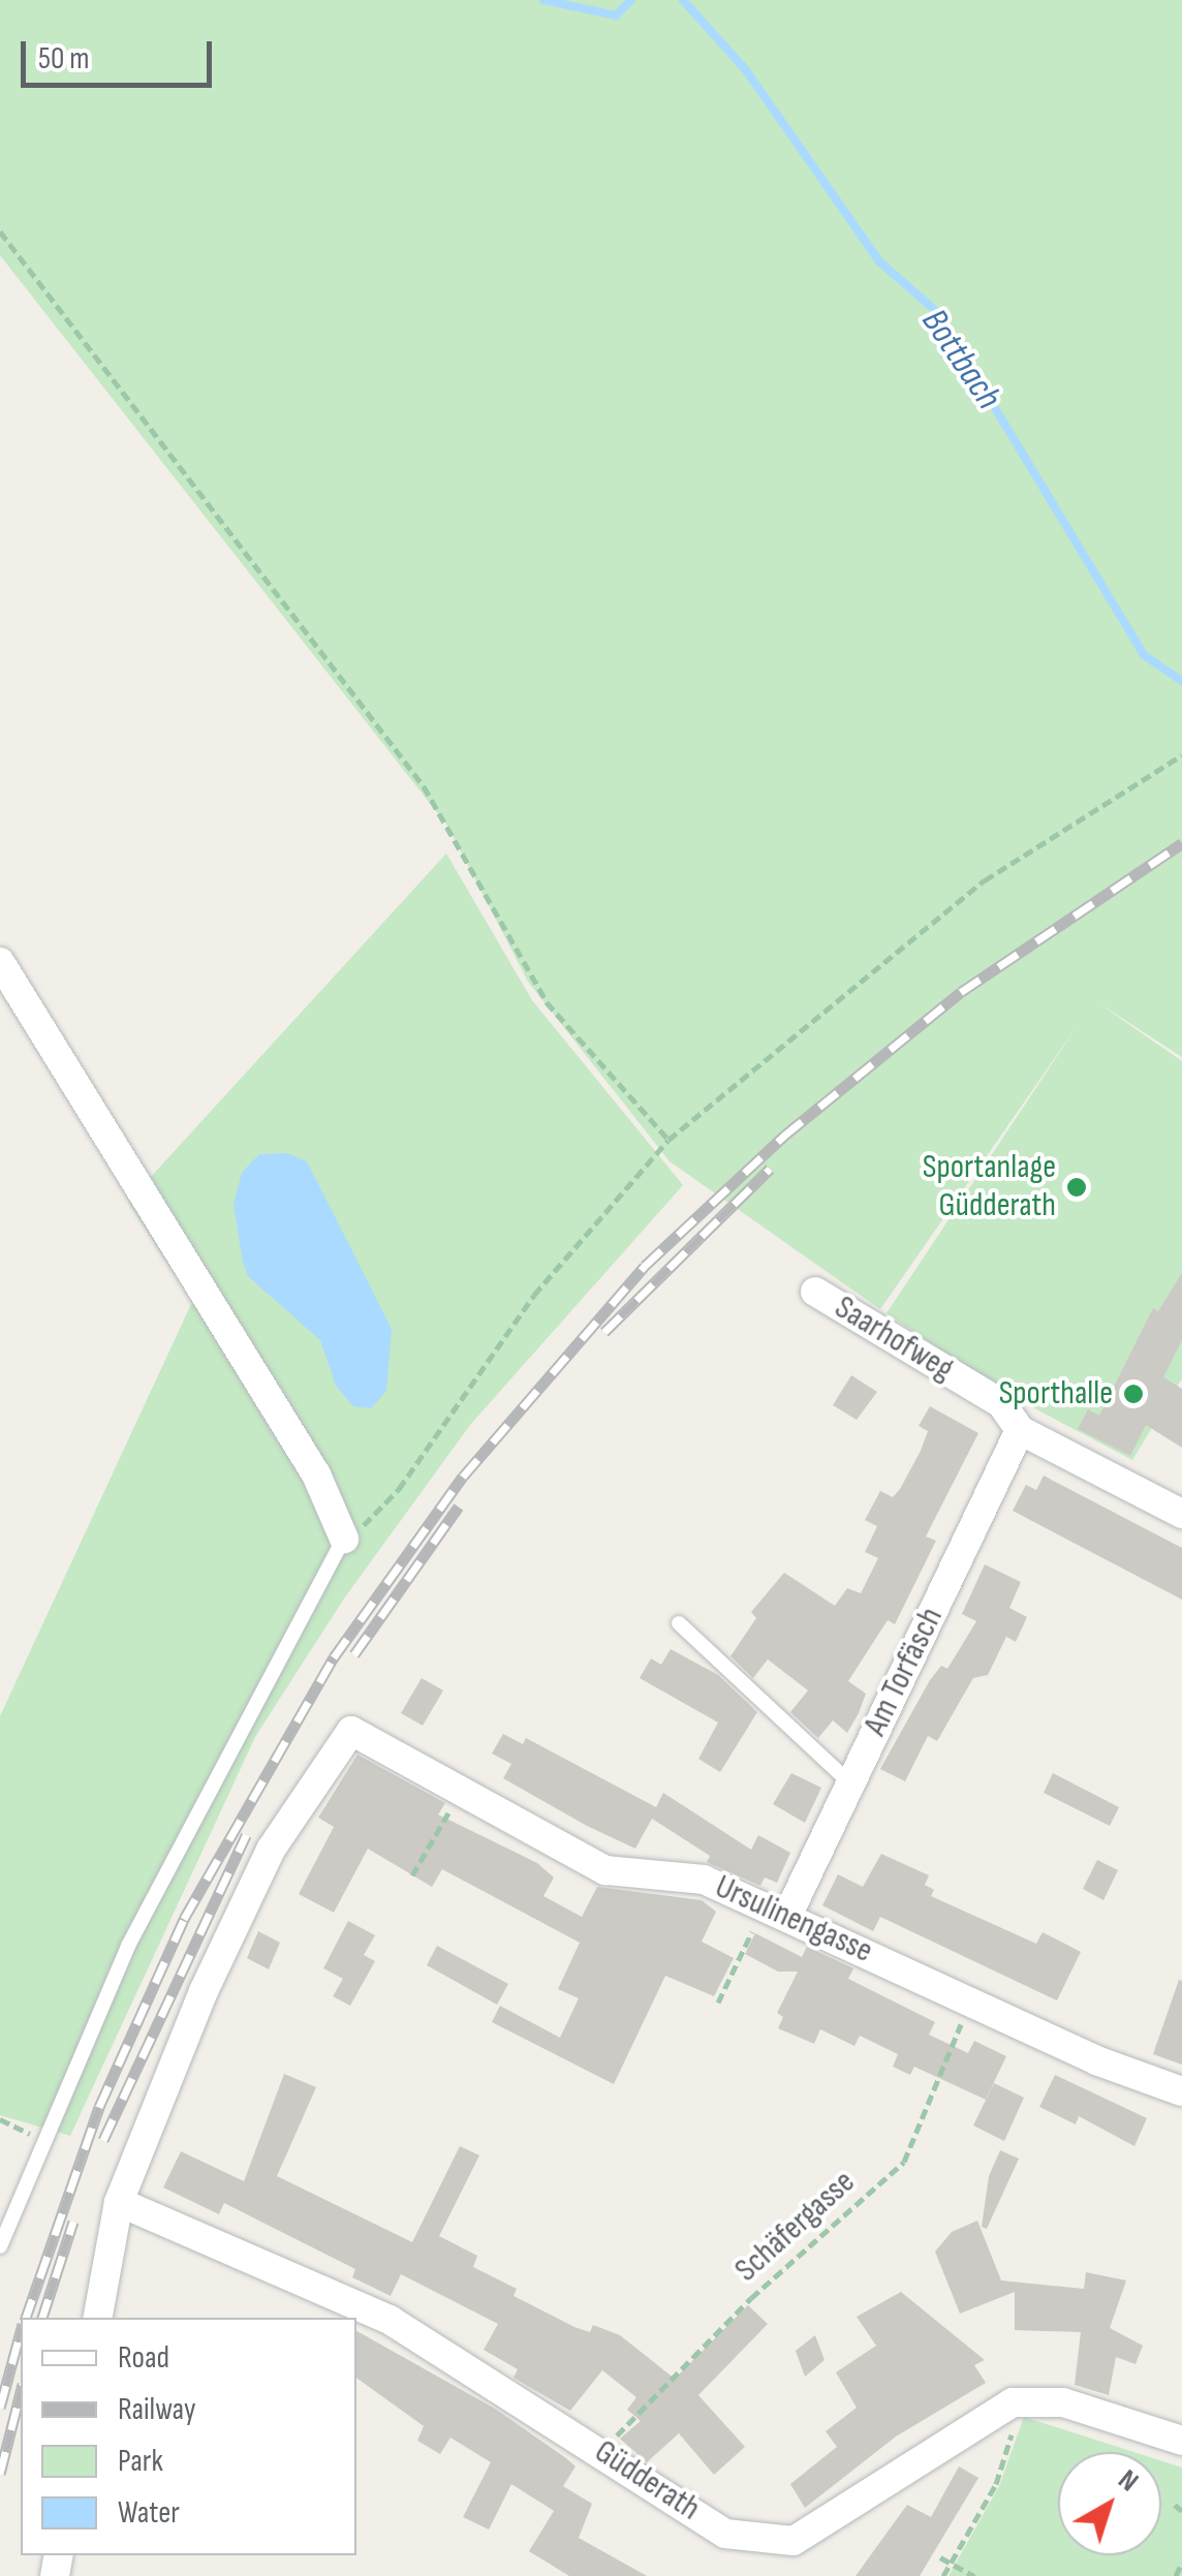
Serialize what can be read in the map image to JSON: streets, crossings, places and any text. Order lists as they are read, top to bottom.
{
  "streets": {
    "street": [
      "Saarhofweg",
      "Am Torfäsch",
      "Ursulinengasse",
      "Güdderath"
    ],
    "path": ["Schäfergasse"]
  },
  "crossings": [
    ["Saarhofweg", "Am Torfäsch"],
    ["Am Torfäsch", "Ursulinengasse"],
    ["Ursulinengasse", "Schäfergasse"],
    ["Ursulinengasse", "Güdderath"],
    ["Schäfergasse", "Güdderath"]
  ],
  "water": ["Bottbach"],
  "places": ["Sportanlage Güdderath", "Sporthalle"],
  "legend": [
    "Road",
    "Railway",
    "Park",
    "Water"
  ],
  "scale_bar": "50 m",
  "north": "top right"
}
